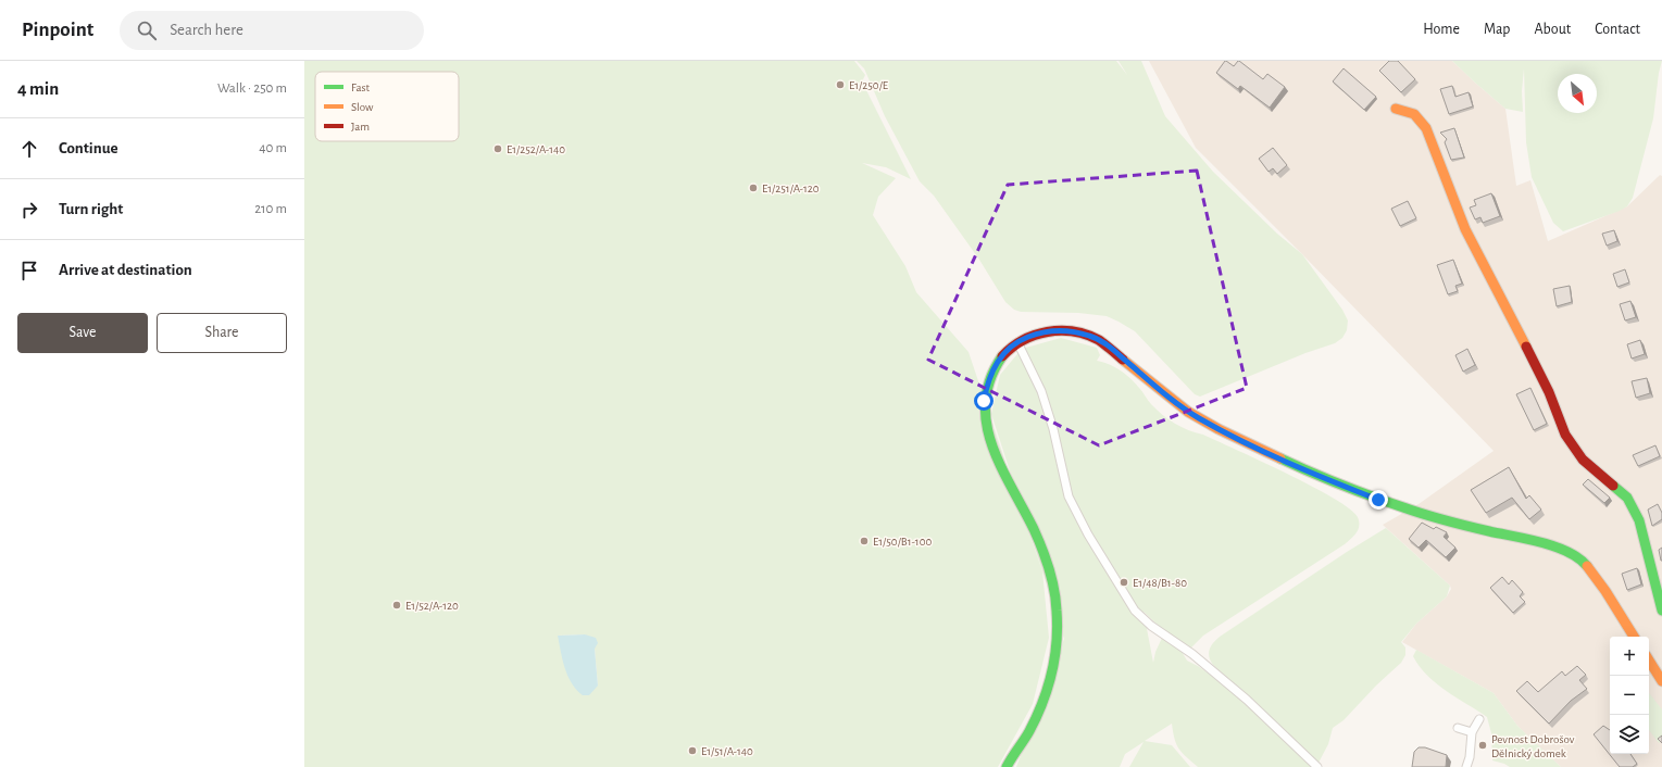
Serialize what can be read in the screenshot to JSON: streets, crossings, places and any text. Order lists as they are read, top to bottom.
{
  "places": [
    "E1/250/E",
    "E1/252/A-140",
    "E1/251/A-120",
    "E1/50/B1-100",
    "E1/48/B1-80",
    "E1/52/A-120",
    "Pevnost Dobrošov Dělnický domek",
    "E1/51/A-140"
  ],
  "legend": ["Fast", "Slow", "Jam"],
  "north": "bottom right",
  "page": {
    "header": "Pinpoint",
    "search": "Search here",
    "nav": [
      "Home",
      "Map",
      "About",
      "Contact"
    ],
    "heading": ["4 min", "Walk · 250 m"],
    "list": [
      ["Continue", "40 m"],
      ["Turn right", "210 m"],
      "Arrive at destination"
    ],
    "buttons": ["Save", "Share"],
    "map_buttons": ["+", "−"]
  }
}
